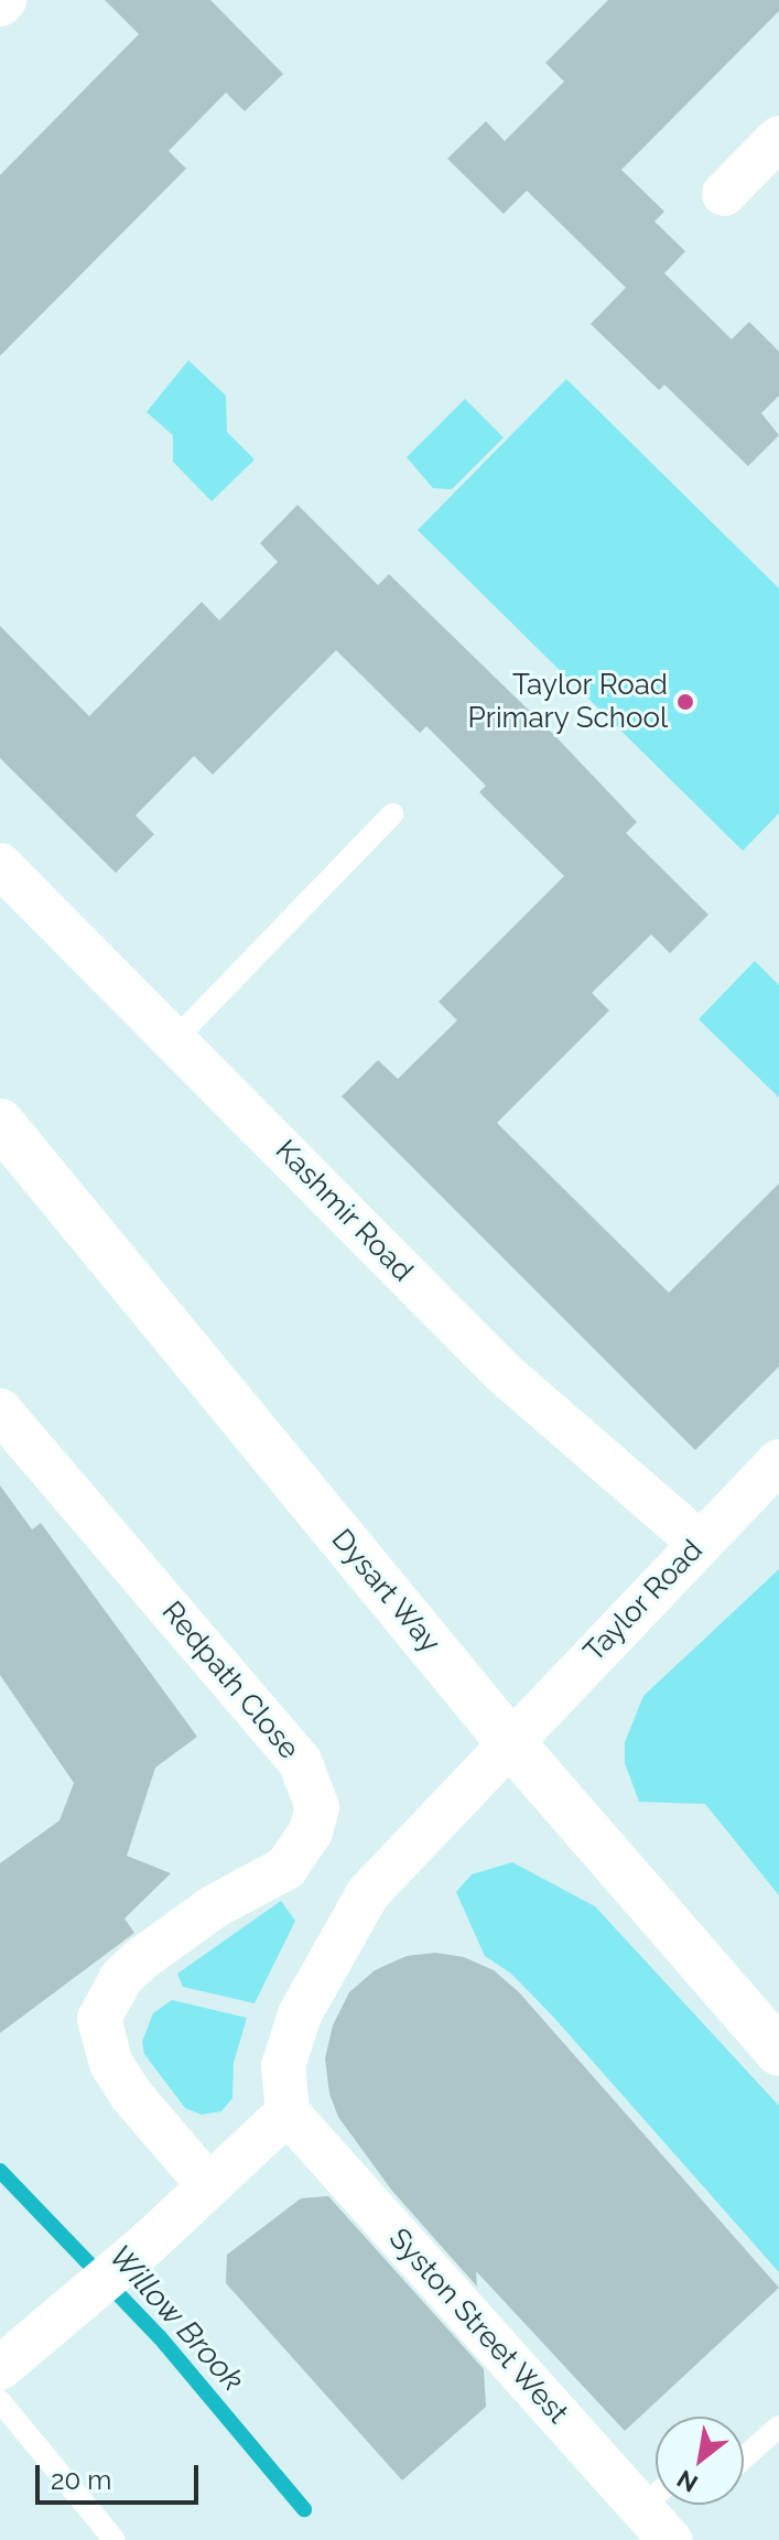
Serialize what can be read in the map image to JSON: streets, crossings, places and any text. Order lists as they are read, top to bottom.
{
  "streets": {
    "street": [
      "Kashmir Road",
      "Dysart Way",
      "Taylor Road",
      "Redpath Close",
      "Syston Street West"
    ]
  },
  "crossings": [
    ["Kashmir Road", "Taylor Road"],
    ["Dysart Way", "Taylor Road"],
    ["Taylor Road", "Syston Street West"]
  ],
  "water": ["Willow Brook"],
  "places": ["Taylor Road Primary School"],
  "scale_bar": "20 m",
  "north": "bottom left"
}
